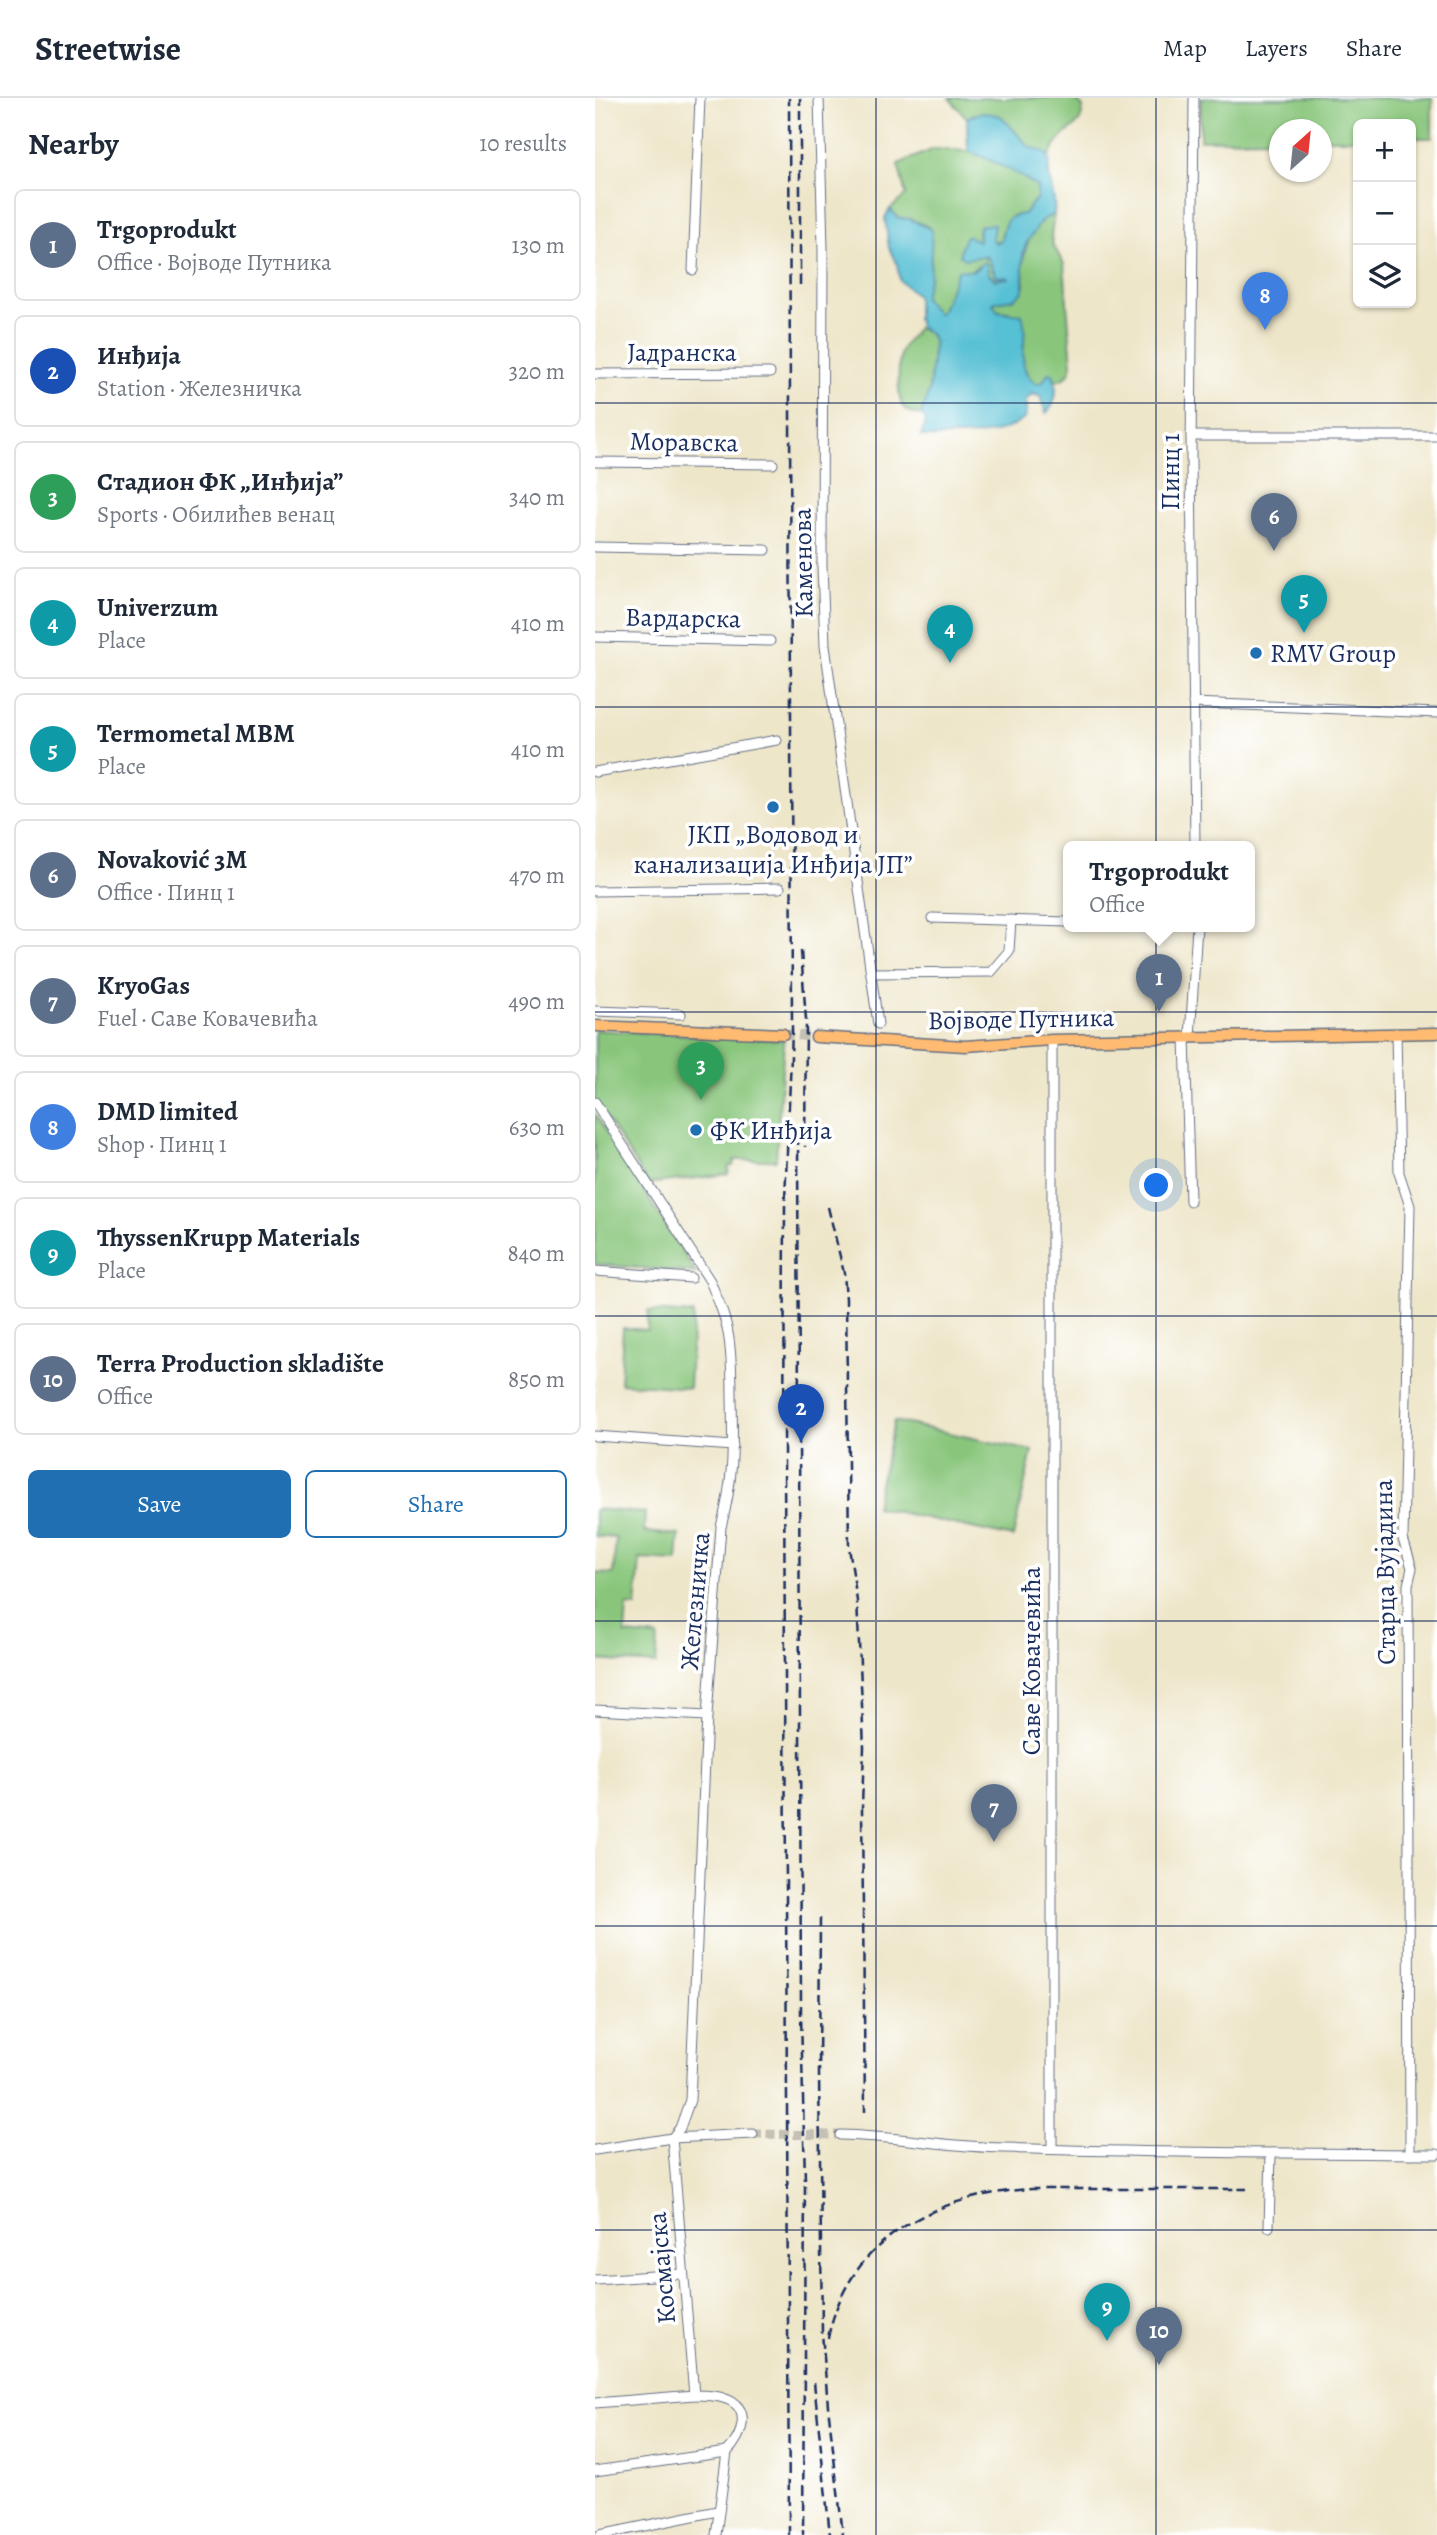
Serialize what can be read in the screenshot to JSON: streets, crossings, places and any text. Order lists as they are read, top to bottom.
{
  "streets": {
    "main road": ["Војводе Путника"],
    "street": [
      "Јадранска",
      "Моравска",
      "Пинц 1",
      "Каменова",
      "Вардарска",
      "Старца Вујадина",
      "Железничка",
      "Саве Ковачевића",
      "Космајска"
    ]
  },
  "crossings": [
    ["Војводе Путника", "Старца Вујадина"],
    ["Војводе Путника", "Саве Ковачевића"],
    ["Железничка", "Космајска"]
  ],
  "places": ["RMV Group", "ЈКП „Водовод и канализација Инђија ЈП”", "ФК Инђија"],
  "north": "top right",
  "page": {
    "header": "Streetwise",
    "nav": ["Map", "Layers", "Share"],
    "heading": ["Nearby", "10 results"],
    "map_buttons": ["+", "−"],
    "list": [
      {
        "mark": "1",
        "name": "Trgoprodukt",
        "note": "Office · Војводе Путника",
        "value": "130 m"
      },
      {
        "mark": "2",
        "name": "Инђија",
        "note": "Station · Железничка",
        "value": "320 m"
      },
      {
        "mark": "3",
        "name": "Стадион ФК „Инђија”",
        "note": "Sports · Обилићев венац",
        "value": "340 m"
      },
      {
        "mark": "4",
        "name": "Univerzum",
        "note": "Place",
        "value": "410 m"
      },
      {
        "mark": "5",
        "name": "Termometal MBM",
        "note": "Place",
        "value": "410 m"
      },
      {
        "mark": "6",
        "name": "Novaković 3M",
        "note": "Office · Пинц 1",
        "value": "470 m"
      },
      {
        "mark": "7",
        "name": "KryoGas",
        "note": "Fuel · Саве Ковачевића",
        "value": "490 m"
      },
      {
        "mark": "8",
        "name": "DMD limited",
        "note": "Shop · Пинц 1",
        "value": "630 m"
      },
      {
        "mark": "9",
        "name": "ThyssenKrupp Materials",
        "note": "Place",
        "value": "840 m"
      },
      {
        "mark": "10",
        "name": "Terra Production skladište",
        "note": "Office",
        "value": "850 m"
      }
    ],
    "pins": [
      "8",
      "6",
      "5",
      "4",
      "1",
      "3",
      "2",
      "7",
      "9",
      "10"
    ],
    "popup": ["Trgoprodukt", "Office"],
    "buttons": ["Save", "Share"]
  }
}
